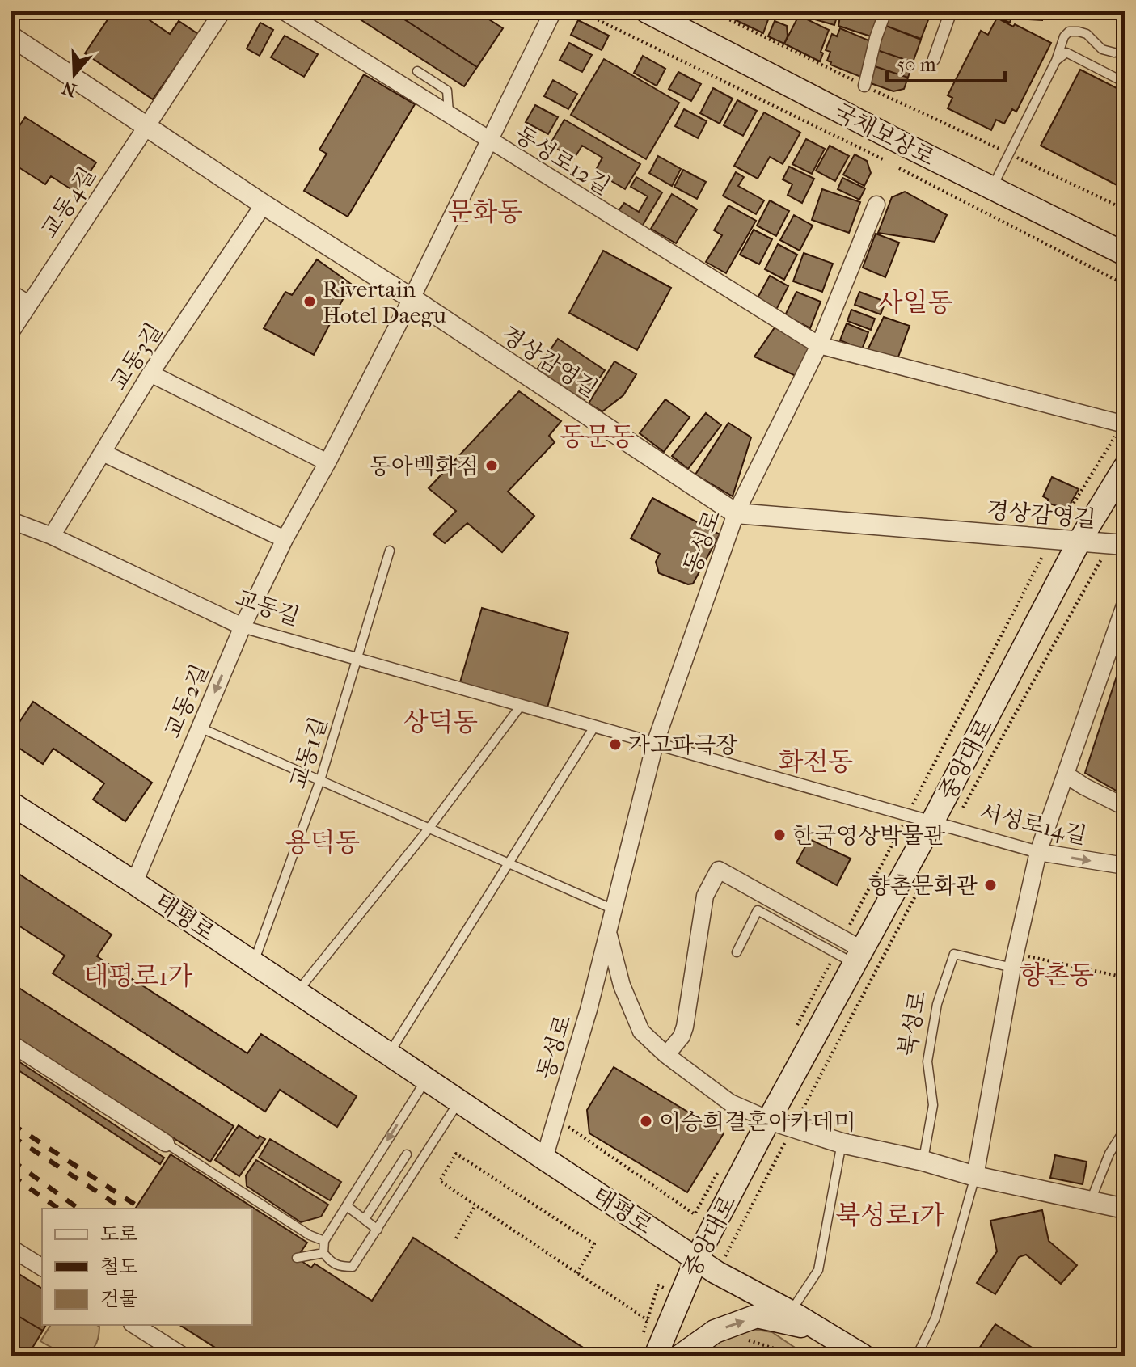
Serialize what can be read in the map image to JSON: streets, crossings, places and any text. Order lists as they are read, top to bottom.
{
  "streets": {
    "main road": ["국채보상로", "중앙대로", "태평로"],
    "street": [
      "동성로12길",
      "교동4길",
      "교동3길",
      "경상감영길",
      "동성로",
      "교동길",
      "교동2길",
      "서성로14길"
    ],
    "lane": ["교동1길", "북성로"]
  },
  "crossings": [
    ["동성로12길", "동성로"],
    ["동성로12길", "교동2길"],
    ["교동4길", "경상감영길"],
    ["교동3길", "경상감영길"],
    ["교동3길", "교동길"],
    ["경상감영길", "동성로"],
    ["경상감영길", "교동2길"],
    ["경상감영길", "중앙대로"],
    ["동성로", "교동길"],
    ["동성로", "태평로"],
    ["교동길", "교동2길"],
    ["교동길", "교동1길"],
    ["교동길", "중앙대로"],
    ["교동길", "서성로14길"],
    ["교동2길", "태평로"],
    ["교동1길", "태평로"],
    ["중앙대로", "서성로14길"],
    ["중앙대로", "태평로"]
  ],
  "districts": [
    "문화동",
    "사일동",
    "동문동",
    "상덕동",
    "화전동",
    "용덕동",
    "향촌동",
    "태평로1가",
    "북성로1가"
  ],
  "places": [
    "Rivertain Hotel Daegu",
    "동아백화점",
    "가고파극장",
    "한국영상박물관",
    "향촌문화관",
    "이승희결혼아카데미"
  ],
  "legend": ["도로", "철도", "건물"],
  "scale_bar": "50 m",
  "north": "bottom"
}
